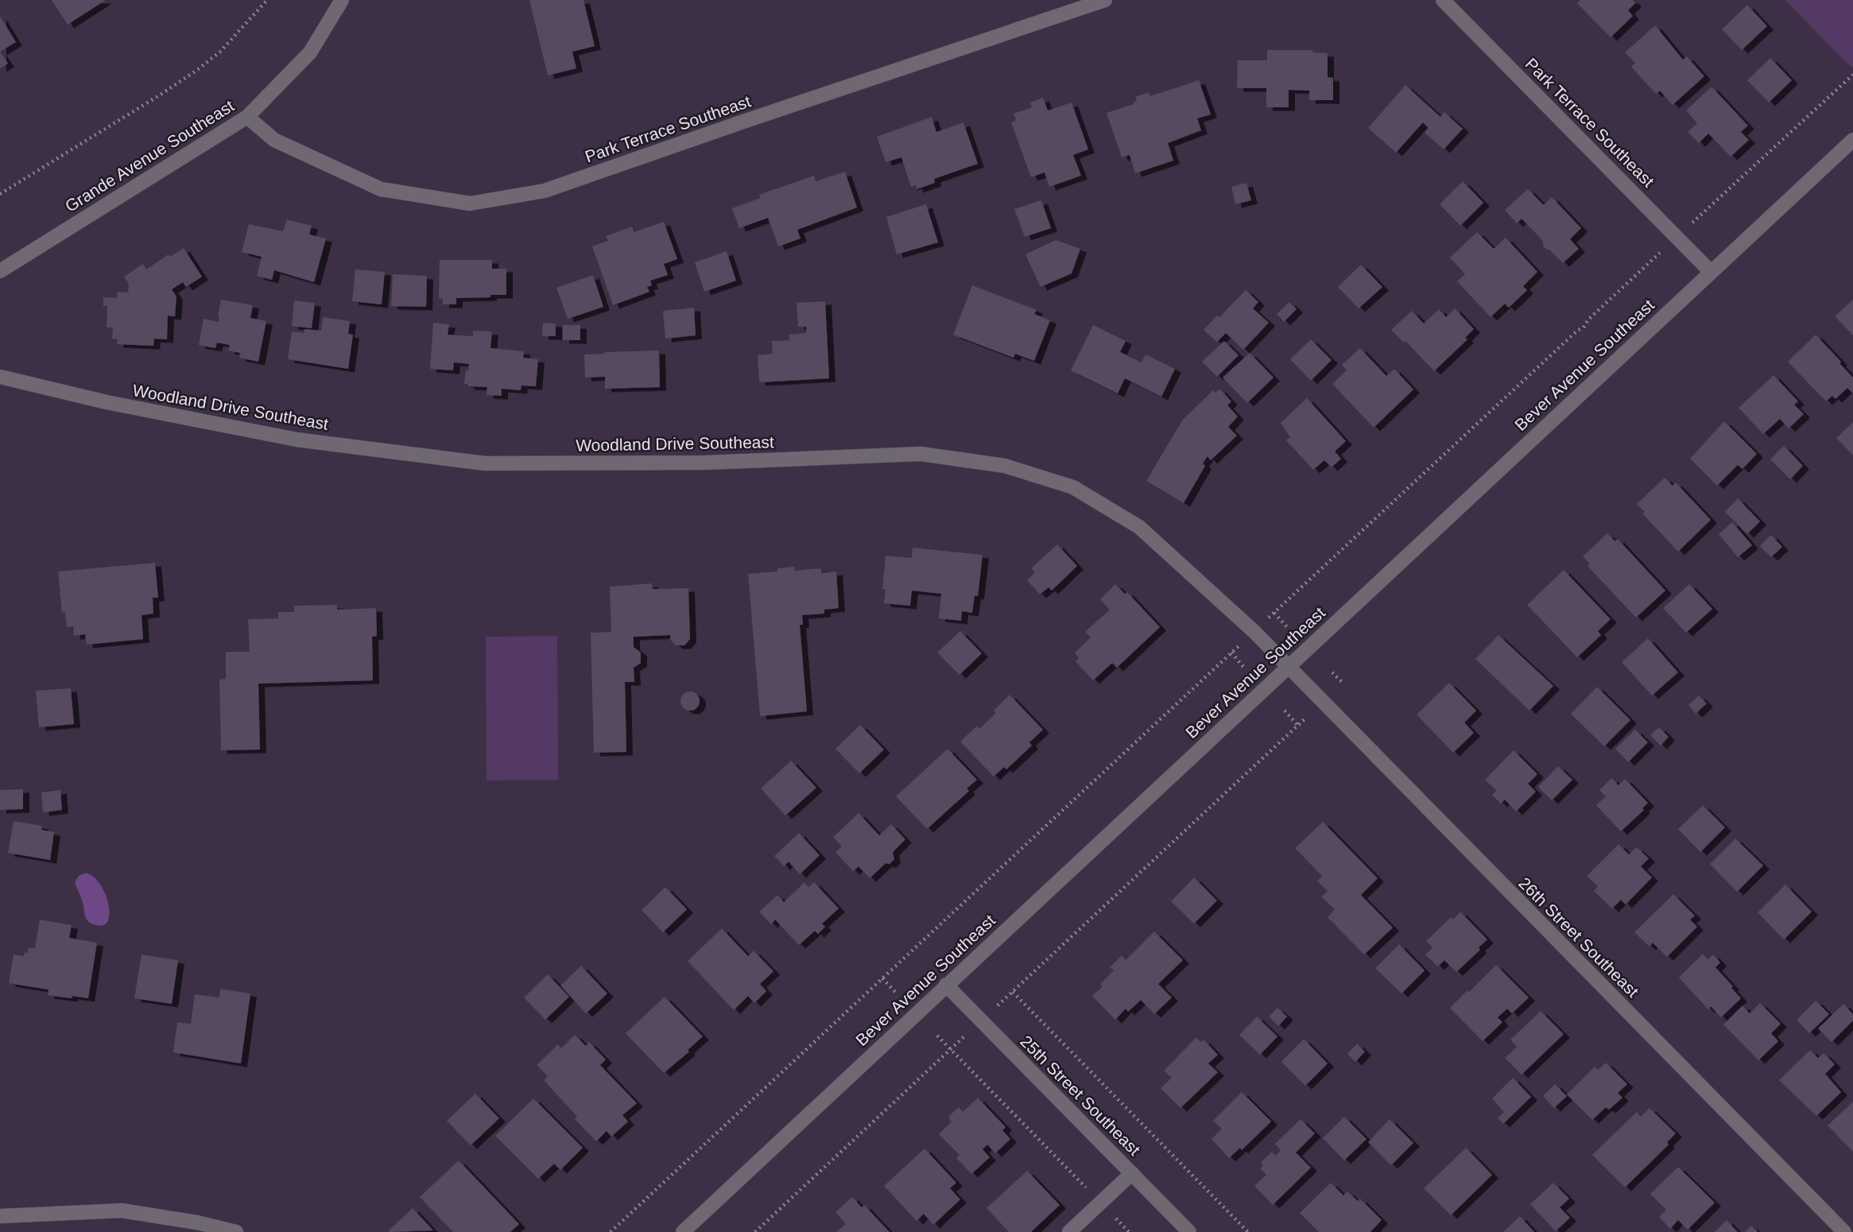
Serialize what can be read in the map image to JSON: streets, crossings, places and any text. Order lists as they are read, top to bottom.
{
  "streets": {
    "street": [
      "Park Terrace Southeast",
      "Grande Avenue Southeast",
      "Bever Avenue Southeast",
      "Woodland Drive Southeast",
      "26th Street Southeast",
      "25th Street Southeast"
    ]
  },
  "crossings": [
    ["Park Terrace Southeast", "Grande Avenue Southeast"],
    ["Park Terrace Southeast", "Bever Avenue Southeast"],
    ["Bever Avenue Southeast", "Woodland Drive Southeast"],
    ["Bever Avenue Southeast", "26th Street Southeast"],
    ["Bever Avenue Southeast", "25th Street Southeast"],
    ["Woodland Drive Southeast", "26th Street Southeast"]
  ]
}
